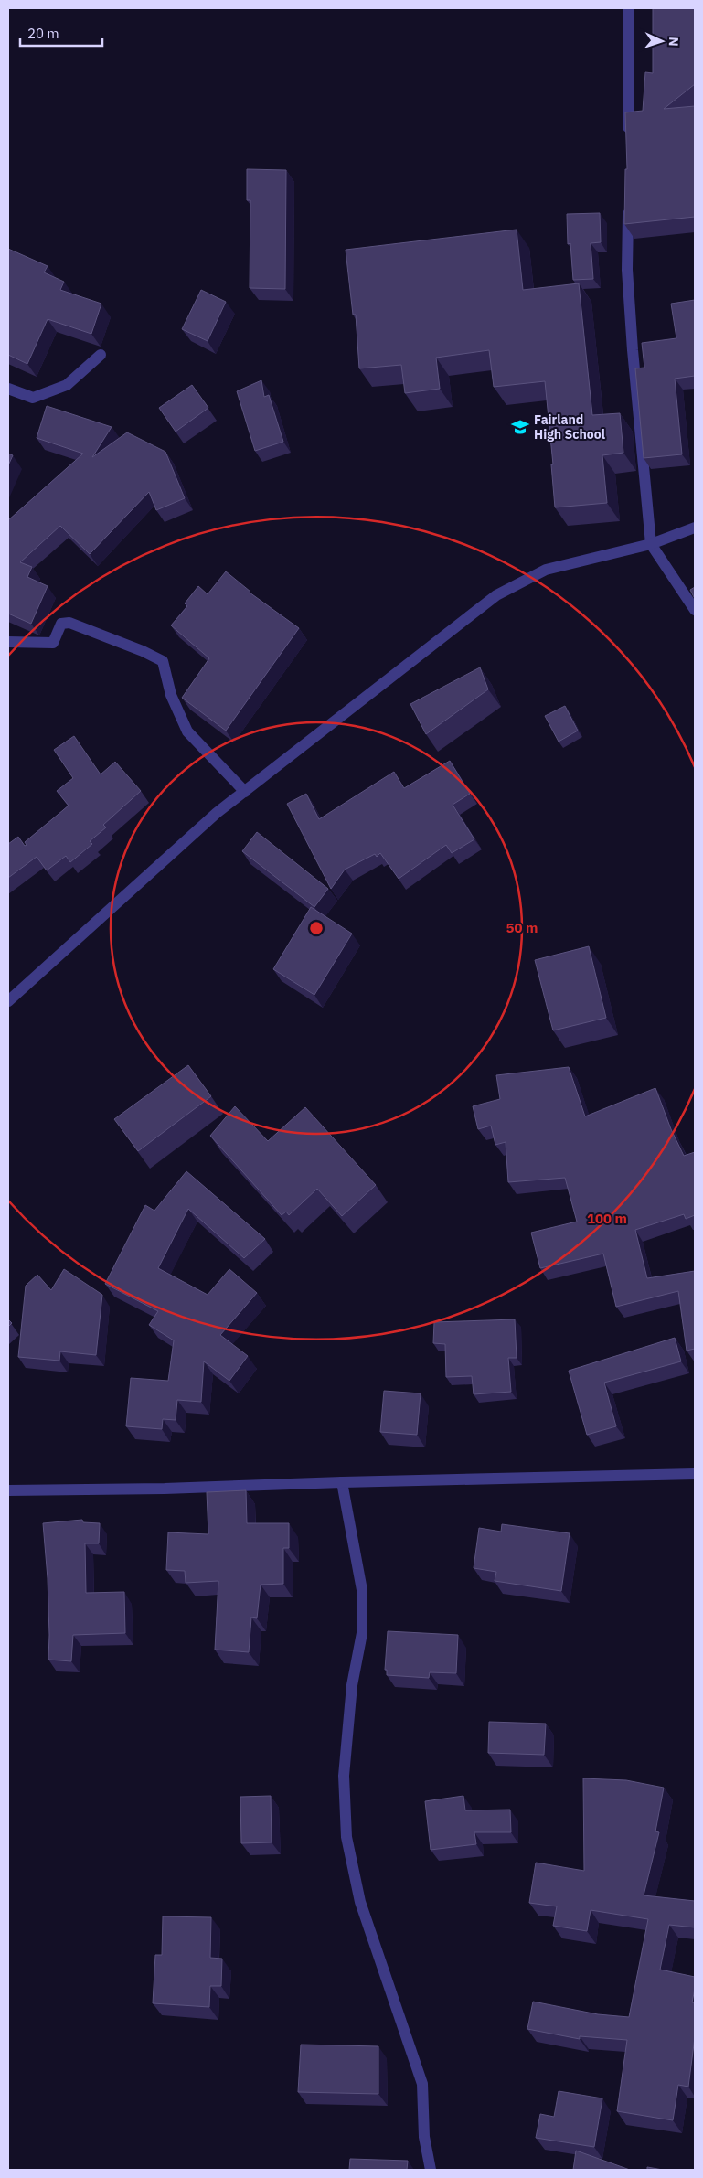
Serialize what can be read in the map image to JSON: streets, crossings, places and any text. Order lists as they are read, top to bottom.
{
  "places": {
    "school or university": ["Fairland High School"]
  },
  "scale_bar": "20 m",
  "north": "right",
  "rings": ["50 m", "100 m"]
}
